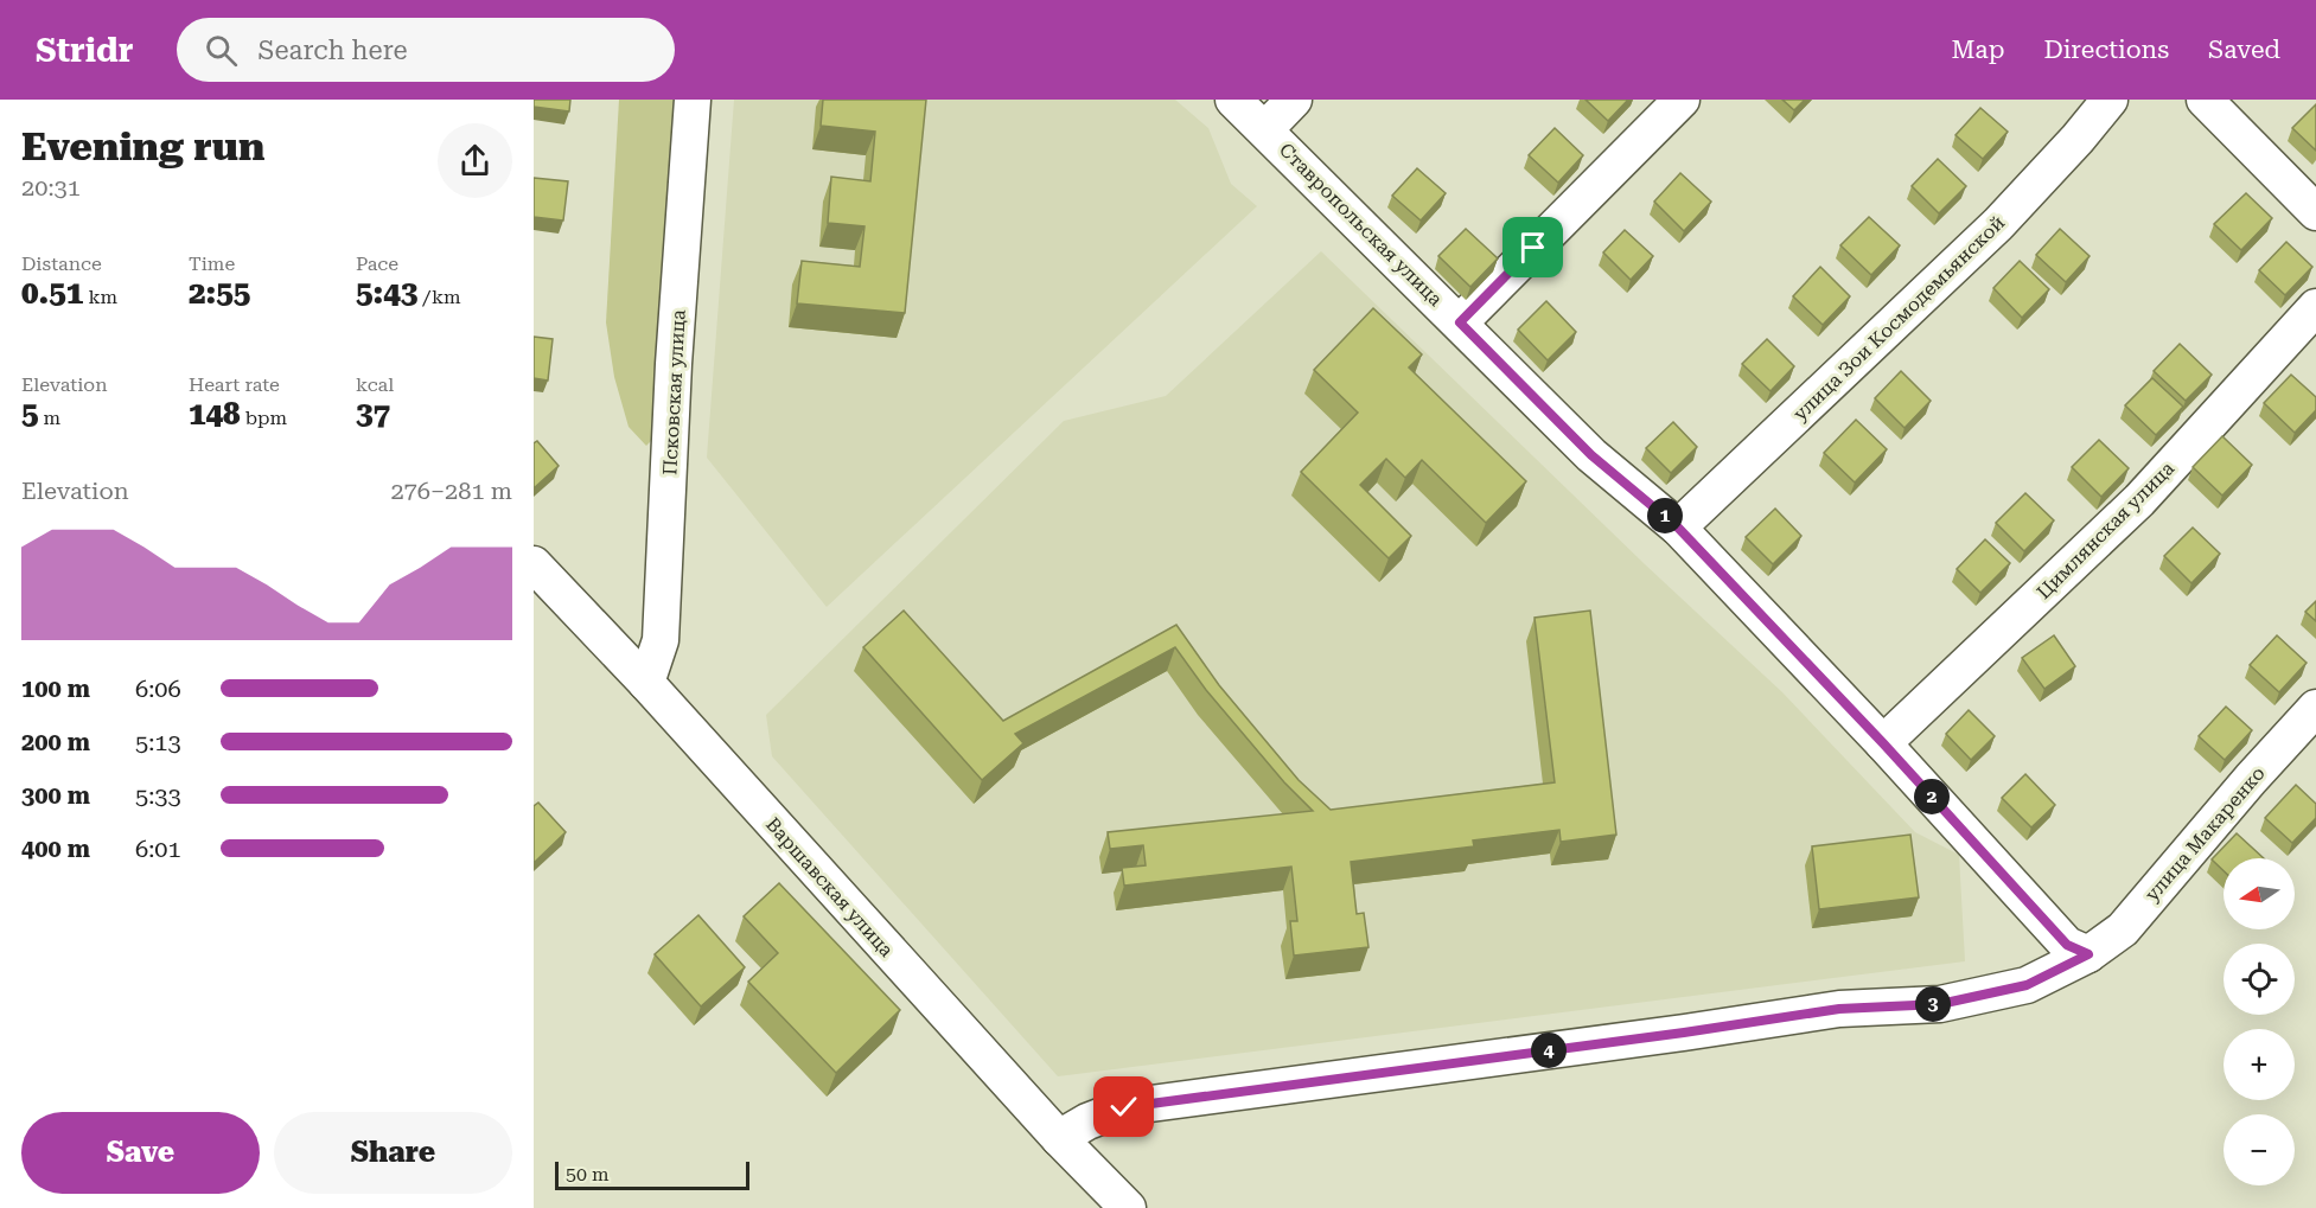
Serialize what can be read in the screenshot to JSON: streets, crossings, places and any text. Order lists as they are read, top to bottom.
{
  "streets": {
    "street": [
      "Ставропольская улица",
      "улица Зои Космодемьянской",
      "Псковская улица",
      "Цимлянская улица",
      "улица Макаренко",
      "Варшавская улица"
    ]
  },
  "crossings": [
    ["Ставропольская улица", "улица Зои Космодемьянской"],
    ["Ставропольская улица", "Цимлянская улица"],
    ["Ставропольская улица", "улица Макаренко"],
    ["Псковская улица", "Варшавская улица"],
    ["улица Макаренко", "Варшавская улица"]
  ],
  "scale_bar": "50 m",
  "north": "left",
  "page": {
    "header": "Stridr",
    "search": "Search here",
    "nav": ["Map", "Directions", "Saved"],
    "heading": ["Evening run", "20:31"],
    "stats": [
      ["Distance", "0.51 km"],
      ["Time", "2:55"],
      ["Pace", "5:43 /km"],
      ["Elevation", "5 m"],
      ["Heart rate", "148 bpm"],
      ["kcal", "37"]
    ],
    "chart": ["Elevation", "276–281 m"],
    "pins": [
      "1",
      "2",
      "3",
      "4"
    ],
    "list": [
      {
        "name": "100 m",
        "note": "6:06"
      },
      {
        "name": "200 m",
        "note": "5:13"
      },
      {
        "name": "300 m",
        "note": "5:33"
      },
      {
        "name": "400 m",
        "note": "6:01"
      }
    ],
    "map_buttons": ["+", "−"],
    "buttons": ["Save", "Share"],
    "scale": "50 m"
  }
}
